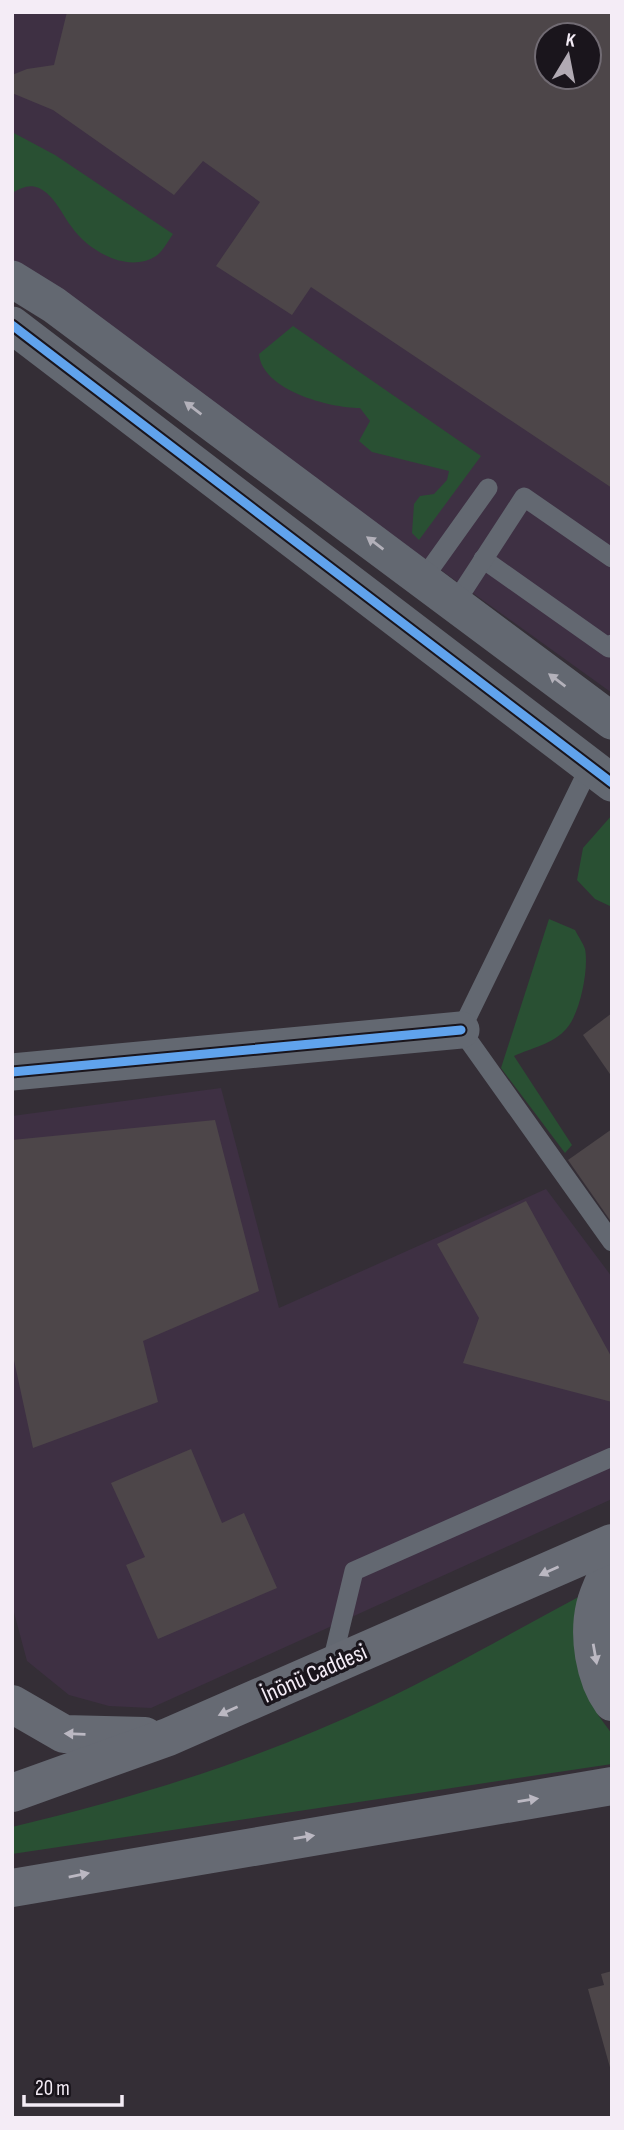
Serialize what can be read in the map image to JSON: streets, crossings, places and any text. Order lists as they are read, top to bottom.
{
  "streets": {
    "main road": ["İnönü Caddesi"]
  },
  "scale_bar": "20 m",
  "north": "top"
}
